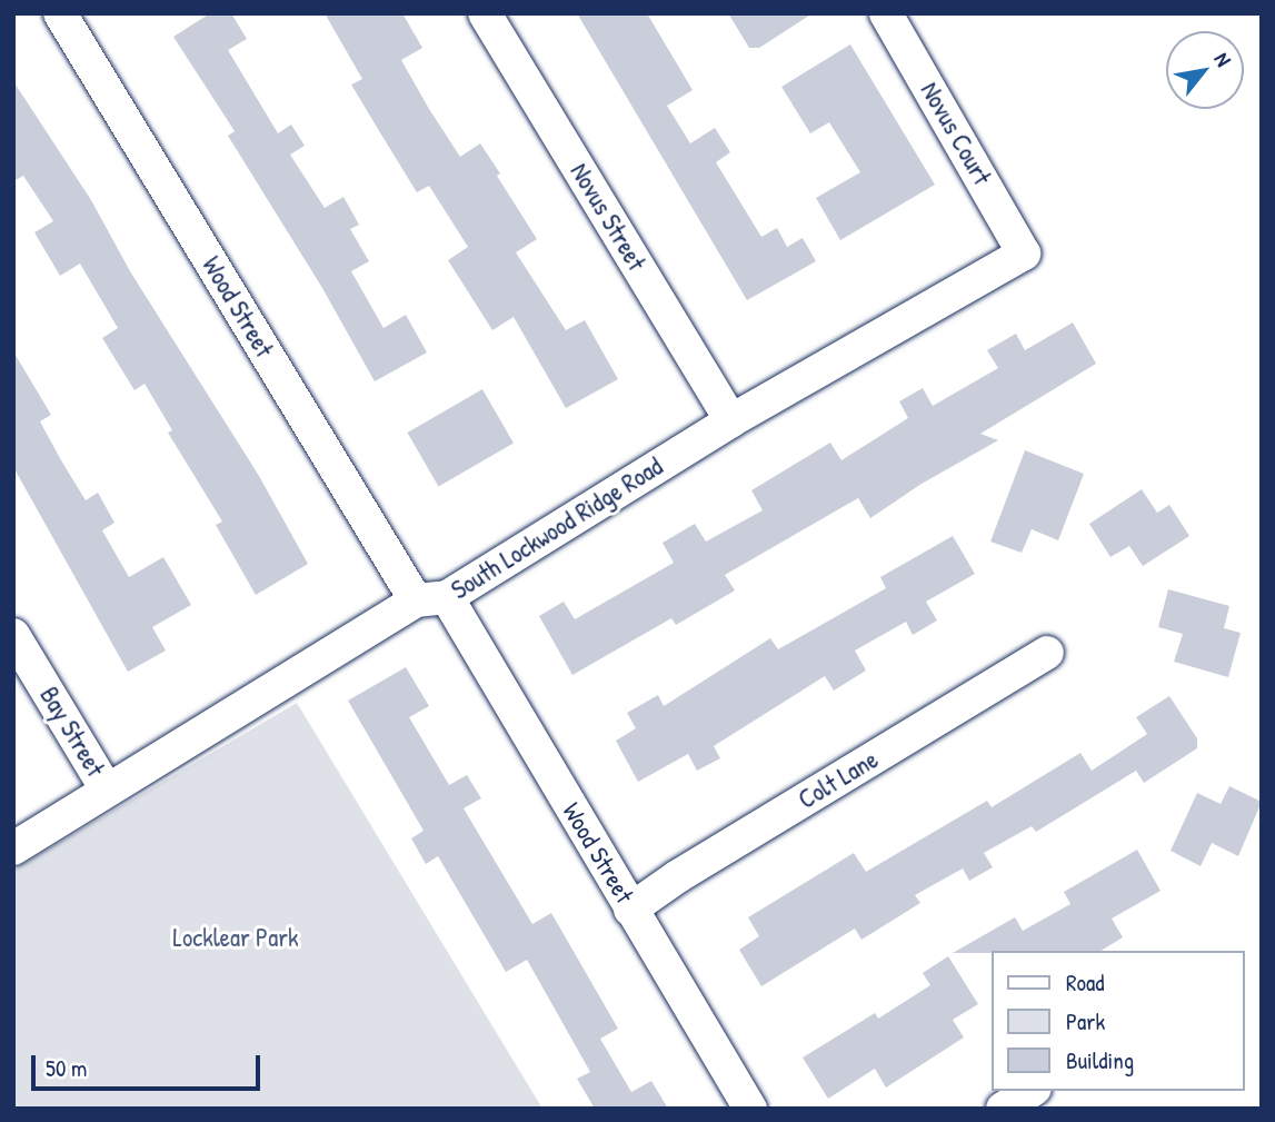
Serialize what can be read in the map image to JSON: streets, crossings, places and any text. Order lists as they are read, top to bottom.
{
  "streets": {
    "street": [
      "Novus Court",
      "Novus Street",
      "Wood Street",
      "South Lockwood Ridge Road",
      "Bay Street",
      "Colt Lane"
    ]
  },
  "crossings": [
    ["Novus Court", "South Lockwood Ridge Road"],
    ["Novus Street", "South Lockwood Ridge Road"],
    ["Wood Street", "South Lockwood Ridge Road"],
    ["Wood Street", "Colt Lane"],
    ["South Lockwood Ridge Road", "Bay Street"]
  ],
  "parks": ["Locklear Park"],
  "legend": ["Road", "Park", "Building"],
  "scale_bar": "50 m",
  "north": "top right"
}
